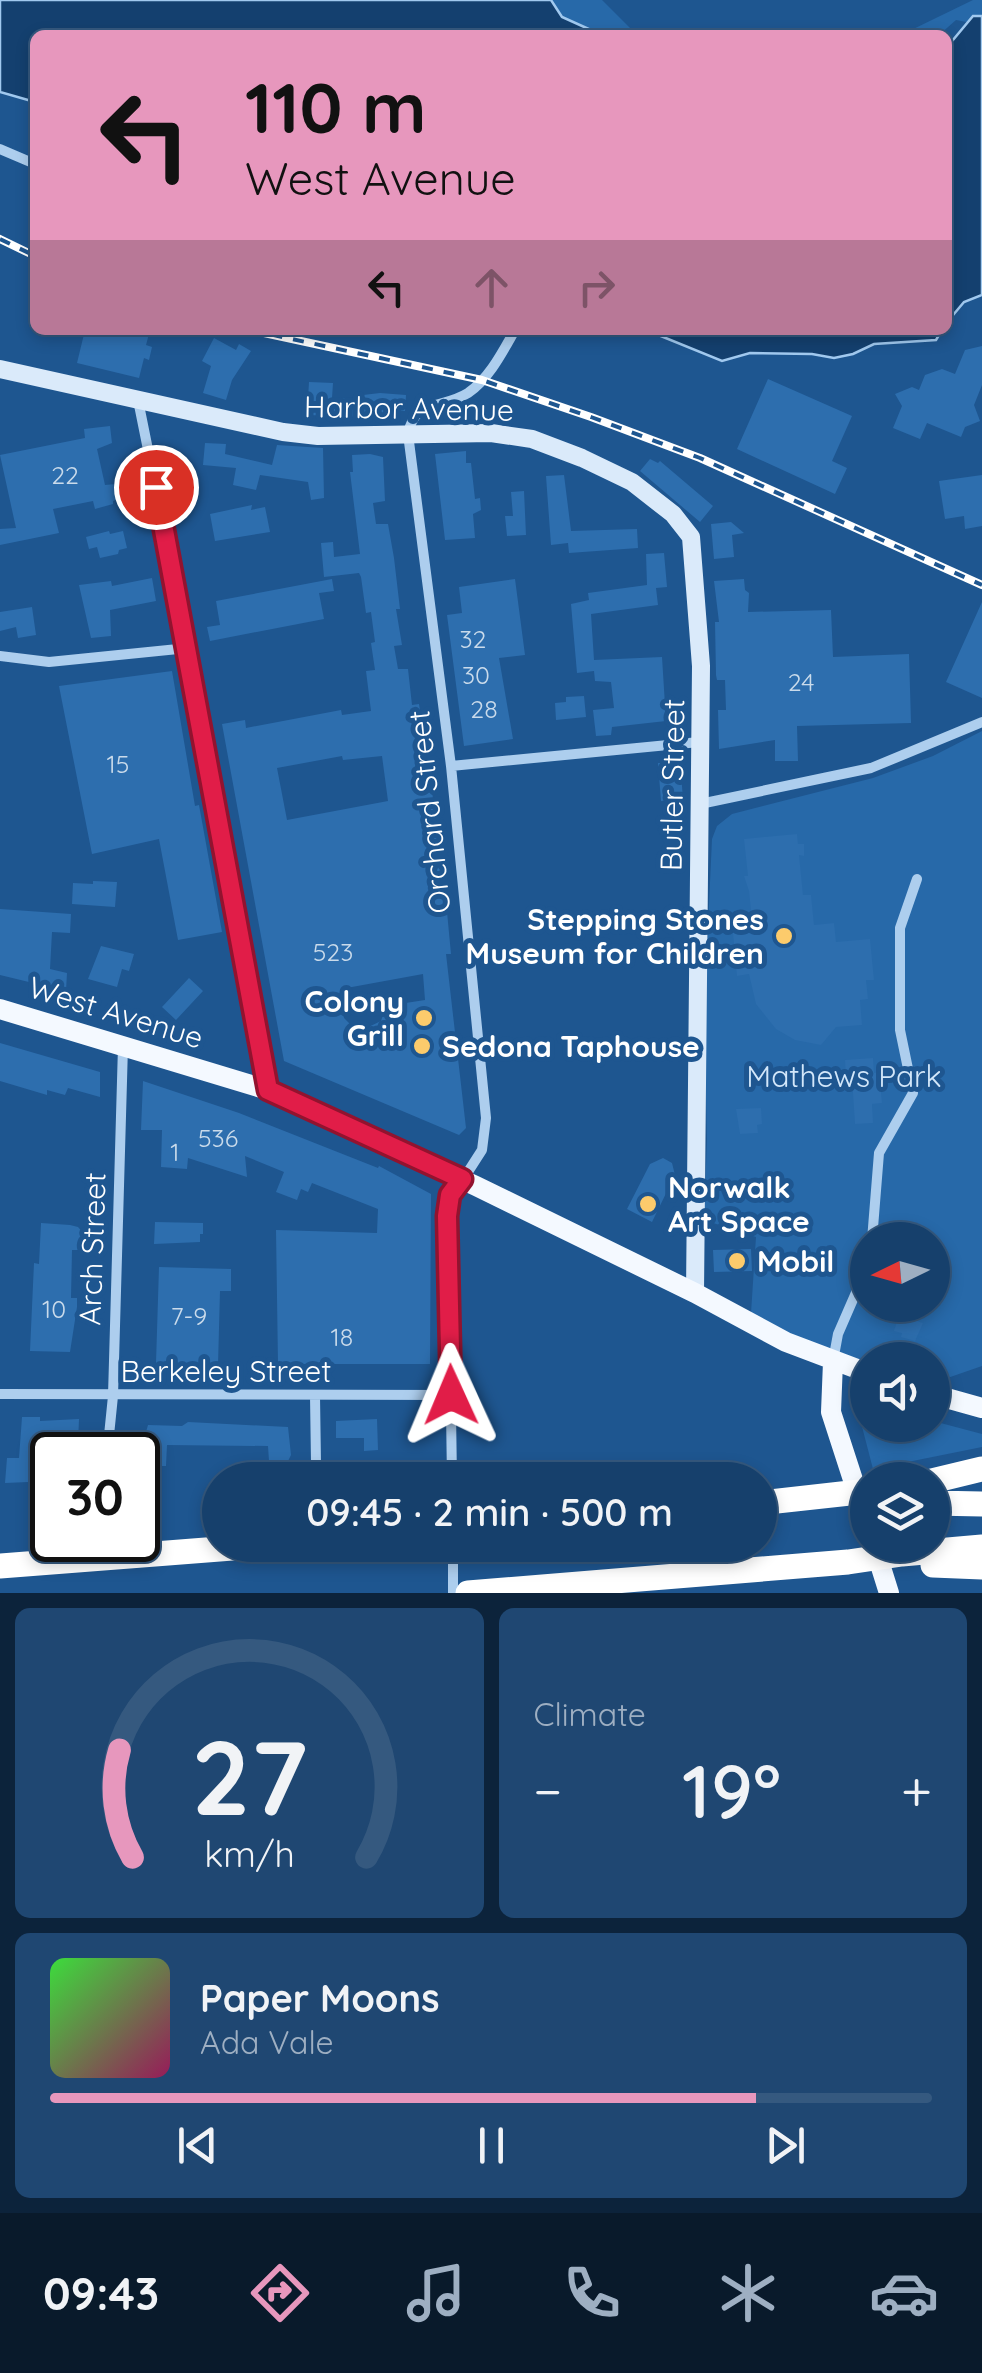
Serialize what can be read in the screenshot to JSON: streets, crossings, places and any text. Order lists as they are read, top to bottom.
{
  "streets": {
    "main road": ["Harbor Avenue", "Butler Street", "West Avenue"],
    "street": ["Orchard Street", "Arch Street", "Berkeley Street"]
  },
  "crossings": [
    ["Harbor Avenue", "Butler Street"],
    ["Harbor Avenue", "Orchard Street"],
    ["Butler Street", "West Avenue"],
    ["Orchard Street", "West Avenue"],
    ["Orchard Street", "Berkeley Street"],
    ["West Avenue", "Arch Street"],
    ["Arch Street", "Berkeley Street"]
  ],
  "parks": ["Mathews Park"],
  "places": [
    "Stepping Stones Museum for Children",
    "Colony Grill",
    "Sedona Taphouse",
    "Norwalk Art Space",
    "Mobil"
  ],
  "house_numbers": [
    "22",
    "32",
    "30",
    "24",
    "28",
    "15",
    "523",
    "536",
    "1",
    "10",
    "7-9",
    "18"
  ],
  "north": "left",
  "page": {
    "turn": ["110 m", "West Avenue"],
    "limit": "30",
    "trip": "09:45 · 2 min · 500 m",
    "tile": "Climate",
    "heat": ["−", "19°", "+"],
    "song": ["Paper Moons", "Ada Vale"],
    "tabs": "09:43",
    "gauge": ["27", "km/h"]
  }
}
